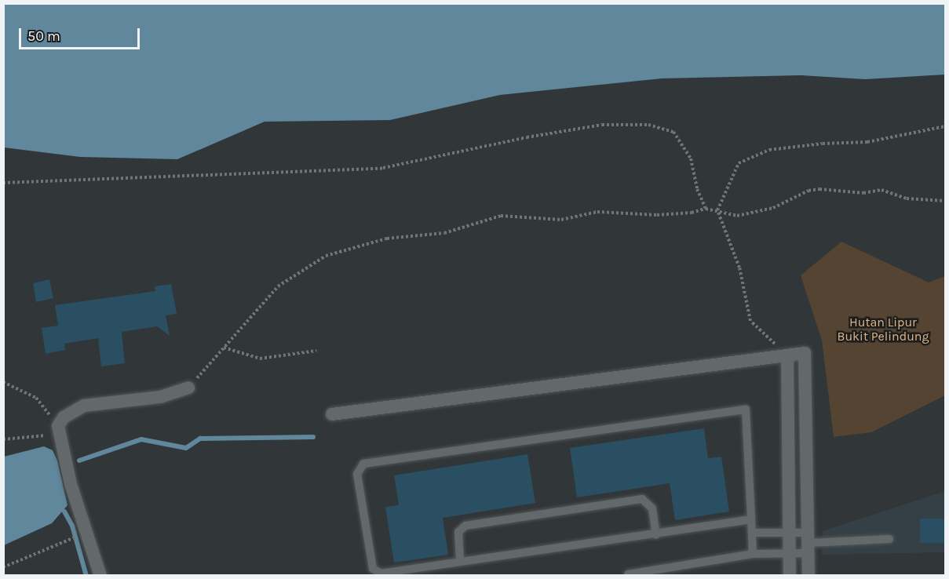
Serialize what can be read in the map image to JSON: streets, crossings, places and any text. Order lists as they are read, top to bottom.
{
  "parks": ["Hutan Lipur Bukit Pelindung"],
  "scale_bar": "50 m"
}
